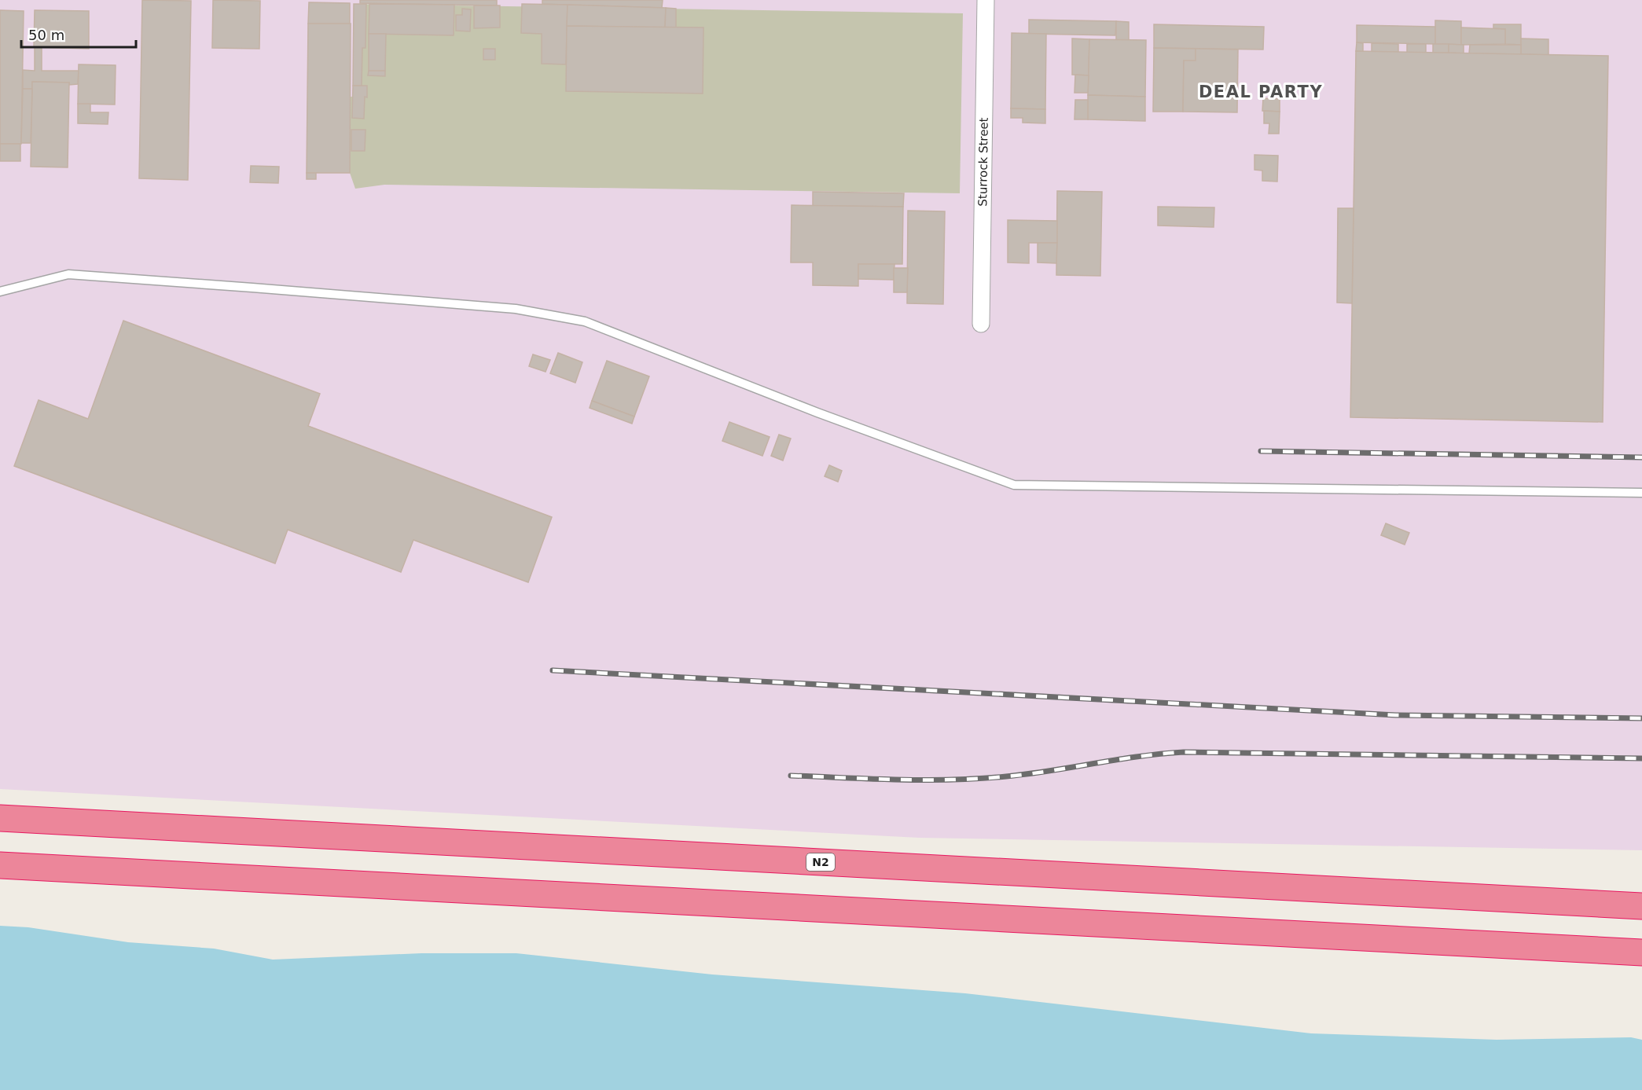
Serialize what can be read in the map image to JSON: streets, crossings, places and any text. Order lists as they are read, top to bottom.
{
  "streets": {
    "highway": ["N2"],
    "street": ["Sturrock Street"]
  },
  "districts": ["DEAL PARTY"],
  "scale_bar": "50 m"
}
